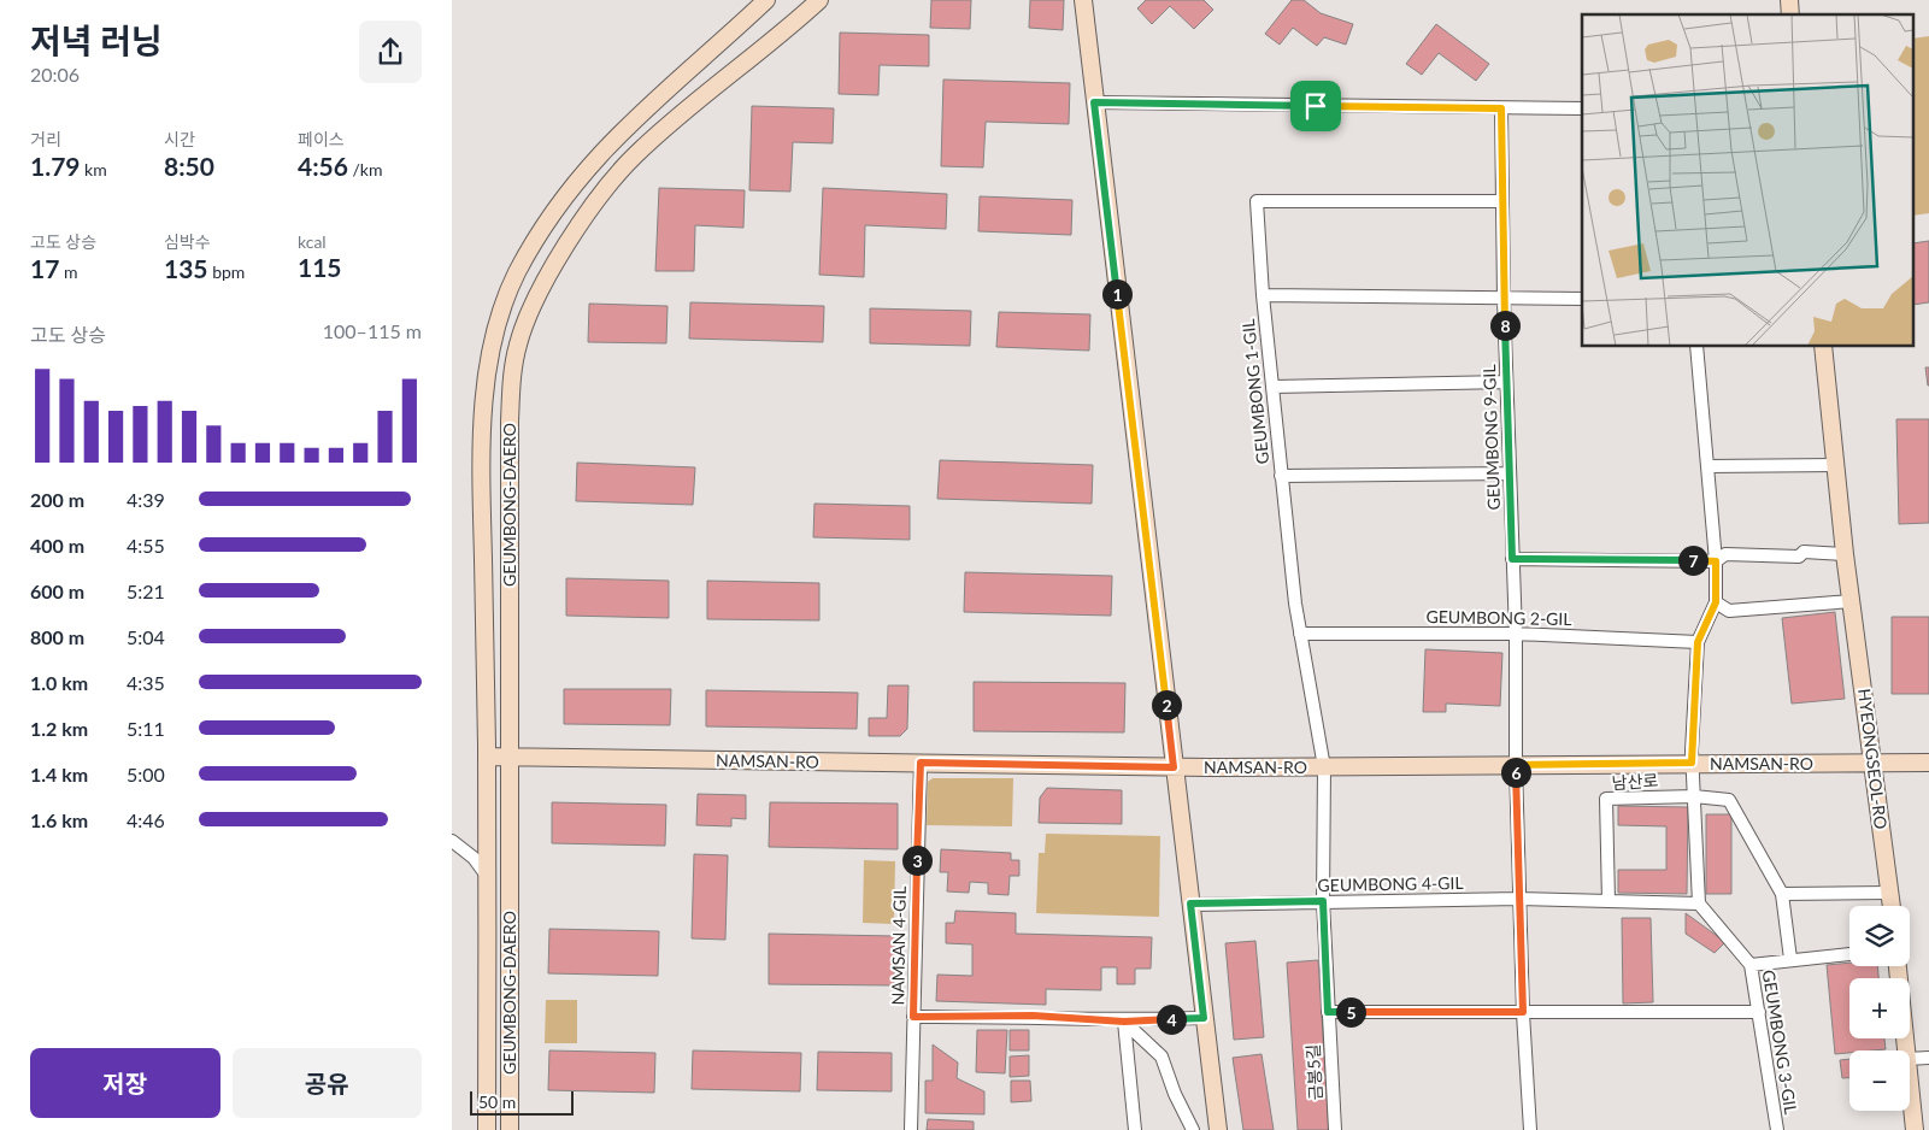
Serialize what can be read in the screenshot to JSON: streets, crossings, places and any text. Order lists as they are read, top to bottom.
{
  "streets": {
    "street": [
      "GEUMBONG 1-GIL",
      "GEUMBONG 9-GIL",
      "GEUMBONG-DAERO",
      "GEUMBONG 2-GIL",
      "HYEONGSEOL-RO",
      "NAMSAN-RO",
      "남산로",
      "GEUMBONG 4-GIL",
      "NAMSAN 4-GIL",
      "GEUMBONG 3-GIL",
      "금봉5길"
    ]
  },
  "crossings": [
    ["GEUMBONG 1-GIL", "GEUMBONG 9-GIL"],
    ["GEUMBONG 1-GIL", "GEUMBONG 2-GIL"],
    ["GEUMBONG 1-GIL", "NAMSAN-RO"],
    ["GEUMBONG 1-GIL", "GEUMBONG 4-GIL"],
    ["GEUMBONG 1-GIL", "금봉5길"],
    ["GEUMBONG 9-GIL", "GEUMBONG 2-GIL"],
    ["GEUMBONG 9-GIL", "NAMSAN-RO"],
    ["GEUMBONG-DAERO", "NAMSAN-RO"],
    ["HYEONGSEOL-RO", "NAMSAN-RO"],
    ["NAMSAN-RO", "남산로"],
    ["NAMSAN-RO", "NAMSAN 4-GIL"],
    ["남산로", "GEUMBONG 4-GIL"],
    ["GEUMBONG 4-GIL", "GEUMBONG 3-GIL"],
    ["GEUMBONG 4-GIL", "금봉5길"]
  ],
  "scale_bar": "50 m",
  "page": {
    "heading": ["저녁 러닝", "20:06"],
    "stats": [
      ["거리", "1.79 km"],
      ["시간", "8:50"],
      ["페이스", "4:56 /km"],
      ["고도 상승", "17 m"],
      ["심박수", "135 bpm"],
      ["kcal", "115"]
    ],
    "pins": [
      "1",
      "8",
      "7",
      "2",
      "6",
      "3",
      "5",
      "4"
    ],
    "chart": ["고도 상승", "100–115 m"],
    "list": [
      {
        "name": "200 m",
        "note": "4:39"
      },
      {
        "name": "400 m",
        "note": "4:55"
      },
      {
        "name": "600 m",
        "note": "5:21"
      },
      {
        "name": "800 m",
        "note": "5:04"
      },
      {
        "name": "1.0 km",
        "note": "4:35"
      },
      {
        "name": "1.2 km",
        "note": "5:11"
      },
      {
        "name": "1.4 km",
        "note": "5:00"
      },
      {
        "name": "1.6 km",
        "note": "4:46"
      }
    ],
    "map_buttons": ["+", "−"],
    "buttons": ["저장", "공유"],
    "scale": "50 m"
  }
}
